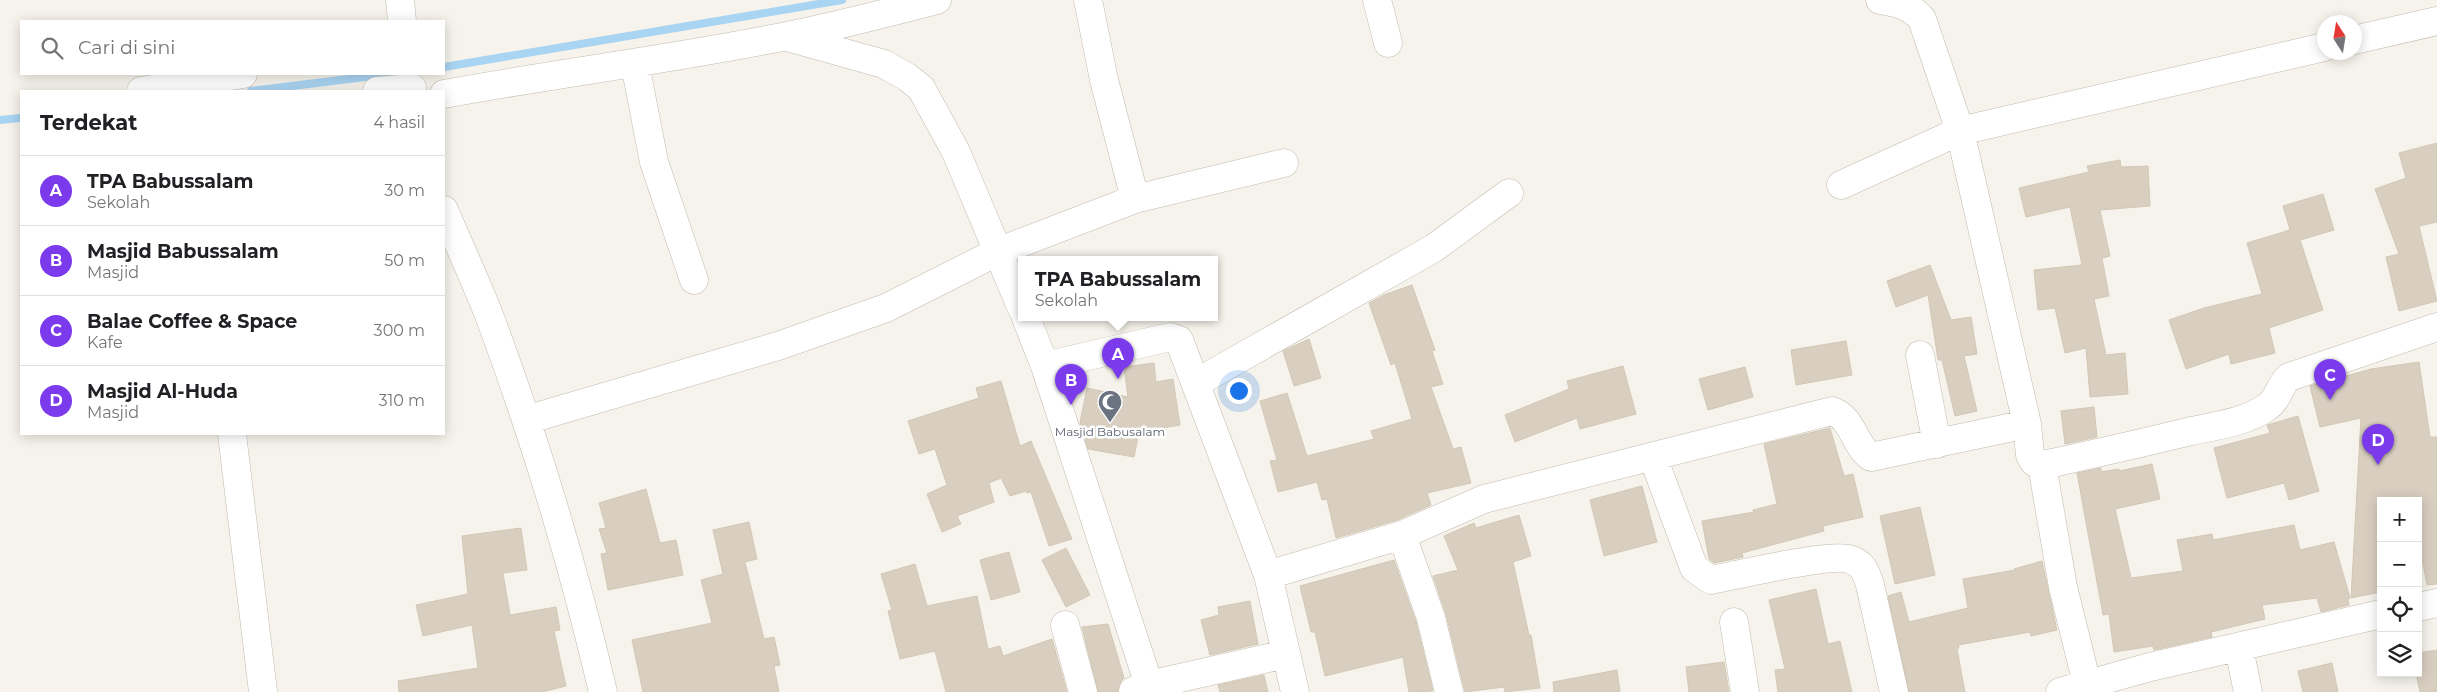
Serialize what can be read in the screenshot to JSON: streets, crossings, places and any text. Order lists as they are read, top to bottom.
{
  "places": {
    "mosque": ["Masjid Babusalam"]
  },
  "north": "top",
  "page": {
    "search": "Cari di sini",
    "heading": ["Terdekat", "4 hasil"],
    "list": [
      {
        "mark": "A",
        "name": "TPA Babussalam",
        "note": "Sekolah",
        "value": "30 m"
      },
      {
        "mark": "B",
        "name": "Masjid Babussalam",
        "note": "Masjid",
        "value": "50 m"
      },
      {
        "mark": "C",
        "name": "Balae Coffee & Space",
        "note": "Kafe",
        "value": "300 m"
      },
      {
        "mark": "D",
        "name": "Masjid Al-Huda",
        "note": "Masjid",
        "value": "310 m"
      }
    ],
    "popup": ["TPA Babussalam", "Sekolah"],
    "pins": [
      "A",
      "C",
      "B",
      "D"
    ],
    "map_buttons": ["+", "−"]
  }
}
